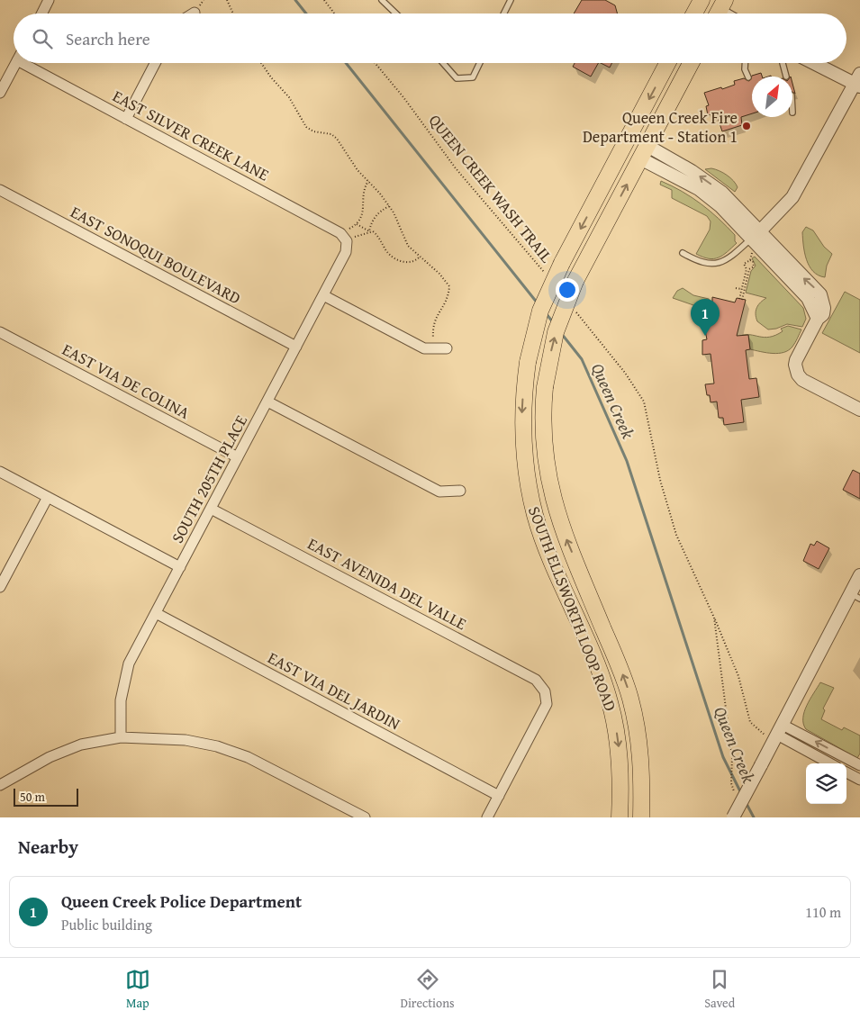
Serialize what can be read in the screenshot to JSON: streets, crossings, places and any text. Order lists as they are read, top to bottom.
{
  "streets": {
    "main road": ["SOUTH ELLSWORTH LOOP ROAD"],
    "street": [
      "EAST SILVER CREEK LANE",
      "EAST SONOQUI BOULEVARD",
      "EAST VIA DE COLINA",
      "SOUTH 205TH PLACE",
      "EAST AVENIDA DEL VALLE",
      "EAST VIA DEL JARDIN"
    ],
    "path": ["QUEEN CREEK WASH TRAIL"]
  },
  "crossings": [
    ["EAST SILVER CREEK LANE", "SOUTH 205TH PLACE"],
    ["EAST SONOQUI BOULEVARD", "SOUTH 205TH PLACE"],
    ["EAST VIA DE COLINA", "SOUTH 205TH PLACE"],
    ["SOUTH 205TH PLACE", "EAST AVENIDA DEL VALLE"],
    ["SOUTH 205TH PLACE", "EAST VIA DEL JARDIN"],
    ["EAST AVENIDA DEL VALLE", "EAST VIA DEL JARDIN"]
  ],
  "water": ["Queen Creek"],
  "places": ["Queen Creek Fire Department - Station 1"],
  "scale_bar": "50 m",
  "north": "top right",
  "page": {
    "search": "Search here",
    "pins": "1",
    "scale": "50 m",
    "heading": "Nearby",
    "list": [
      {
        "mark": "1",
        "name": "Queen Creek Police Department",
        "note": "Public building",
        "value": "110 m"
      }
    ],
    "nav": ["Map", "Directions", "Saved"]
  }
}
